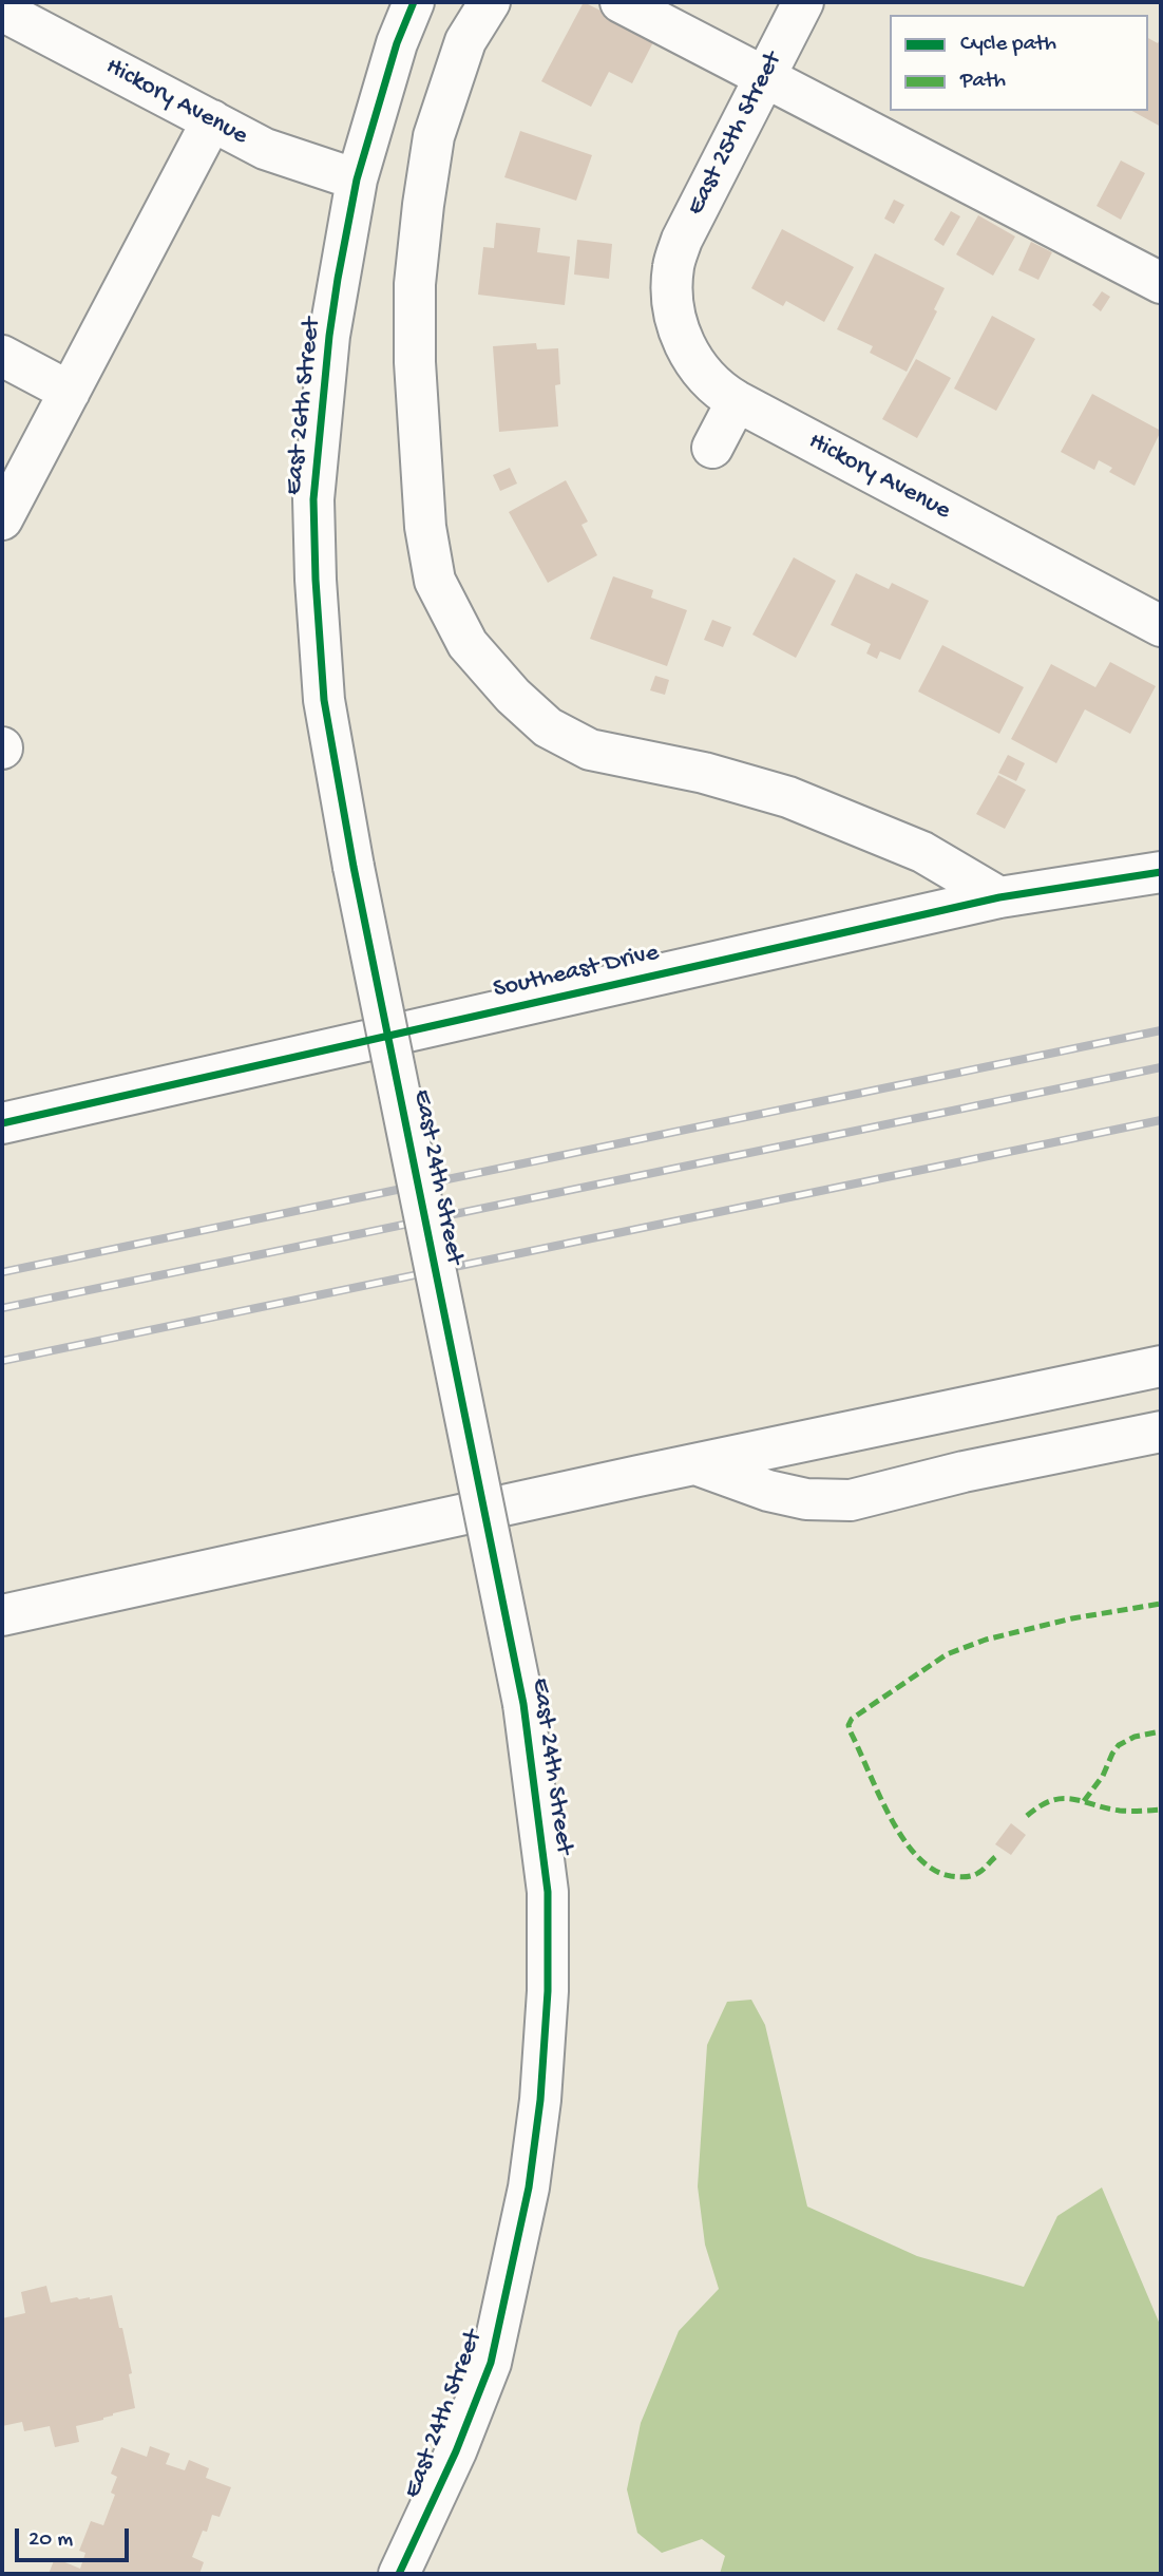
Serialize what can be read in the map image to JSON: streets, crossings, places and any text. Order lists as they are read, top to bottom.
{
  "streets": {
    "street": [
      "Hickory Avenue",
      "East 25th Street",
      "East 26th Street",
      "Southeast Drive",
      "East 24th Street"
    ]
  },
  "crossings": [
    ["Hickory Avenue", "East 25th Street"],
    ["Hickory Avenue", "East 26th Street"],
    ["East 26th Street", "East 24th Street"]
  ],
  "legend": ["Cycle path", "Path"],
  "scale_bar": "20 m"
}
